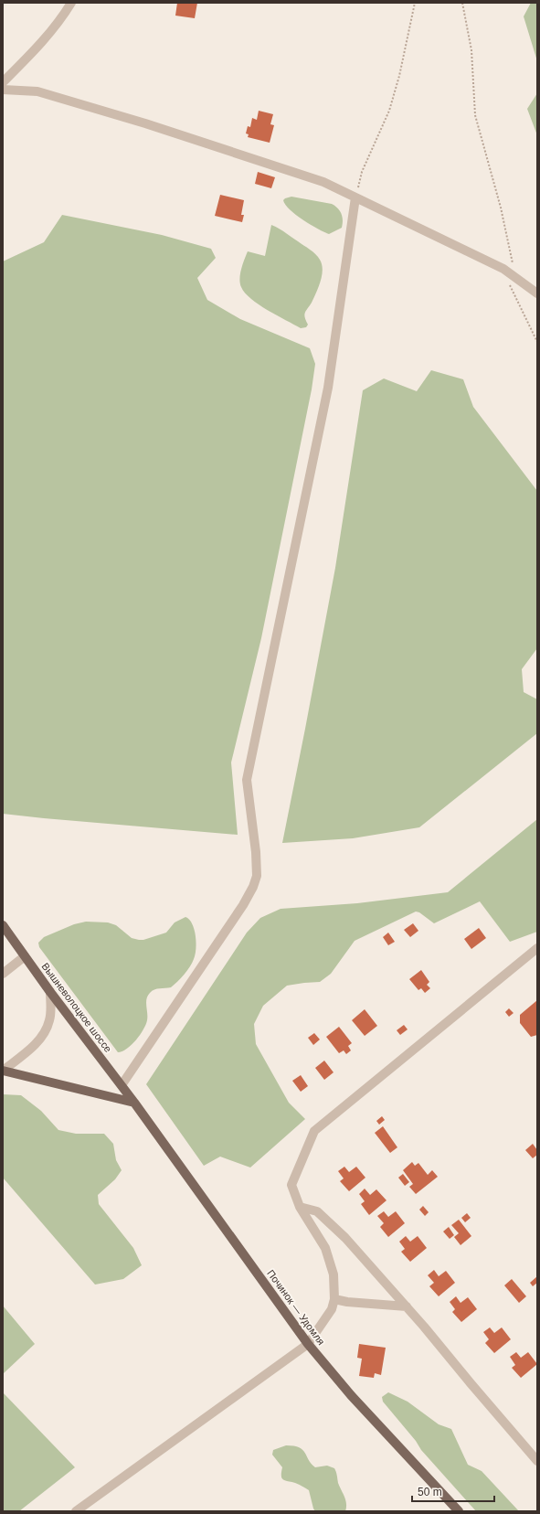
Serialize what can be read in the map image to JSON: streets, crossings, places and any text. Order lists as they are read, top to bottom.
{
  "streets": {
    "main road": ["Вышневолоцкое шоссе", "Починок — Удомля"]
  },
  "crossings": [
    ["Вышневолоцкое шоссе", "Починок — Удомля"]
  ],
  "scale_bar": "50 m"
}
